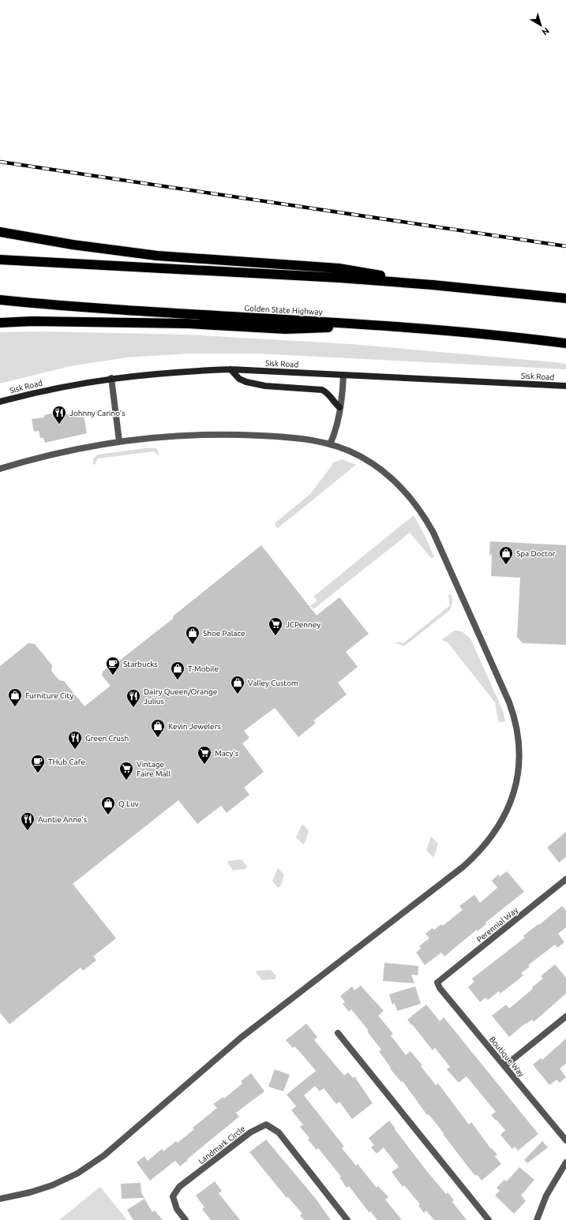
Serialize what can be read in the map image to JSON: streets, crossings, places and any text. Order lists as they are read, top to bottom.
{
  "streets": {
    "highway": ["Golden State Highway"],
    "main road": ["Sisk Road"],
    "street": ["Perennial Way", "Boutique Way", "Landmark Circle"]
  },
  "crossings": [
    ["Perennial Way", "Boutique Way"]
  ],
  "places": {
    "restaurant": [
      "Johnny Carino's",
      "Dairy Queen/Orange Julius",
      "Green Crush",
      "Auntie Anne's"
    ],
    "shop": [
      "Spa Doctor",
      "Shoe Palace",
      "T-Mobile",
      "Valley Custom",
      "Furniture City",
      "Kevin Jewelers",
      "Q Luv"
    ],
    "supermarket": ["JCPenney", "Macy's", "Vintage Faire Mall"],
    "cafe": ["Starbucks", "THub Cafe"]
  },
  "north": "bottom right"
}
